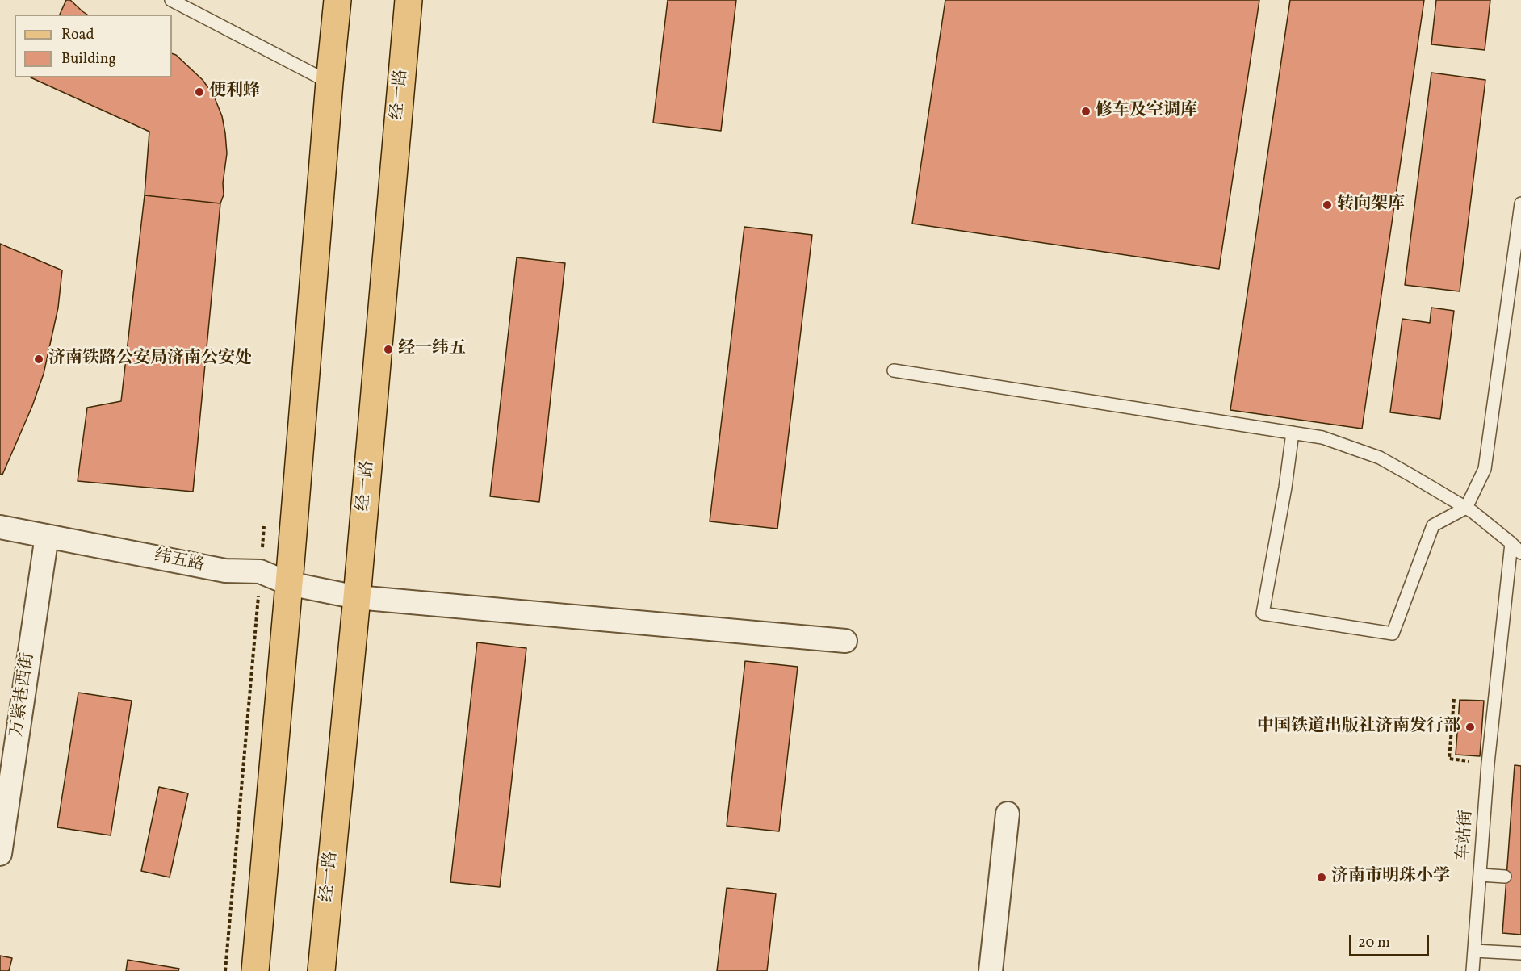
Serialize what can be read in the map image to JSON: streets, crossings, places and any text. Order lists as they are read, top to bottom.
{
  "streets": {
    "main road": ["经一路"],
    "street": ["纬五路", "万紫巷西街"],
    "lane": ["车站街"]
  },
  "crossings": [
    ["经一路", "纬五路"],
    ["纬五路", "万紫巷西街"]
  ],
  "places": [
    "便利蜂",
    "修车及空调库",
    "转向架库",
    "经一纬五",
    "济南铁路公安局济南公安处",
    "中国铁道出版社济南发行部",
    "济南市明珠小学"
  ],
  "legend": ["Road", "Building"],
  "scale_bar": "20 m"
}
